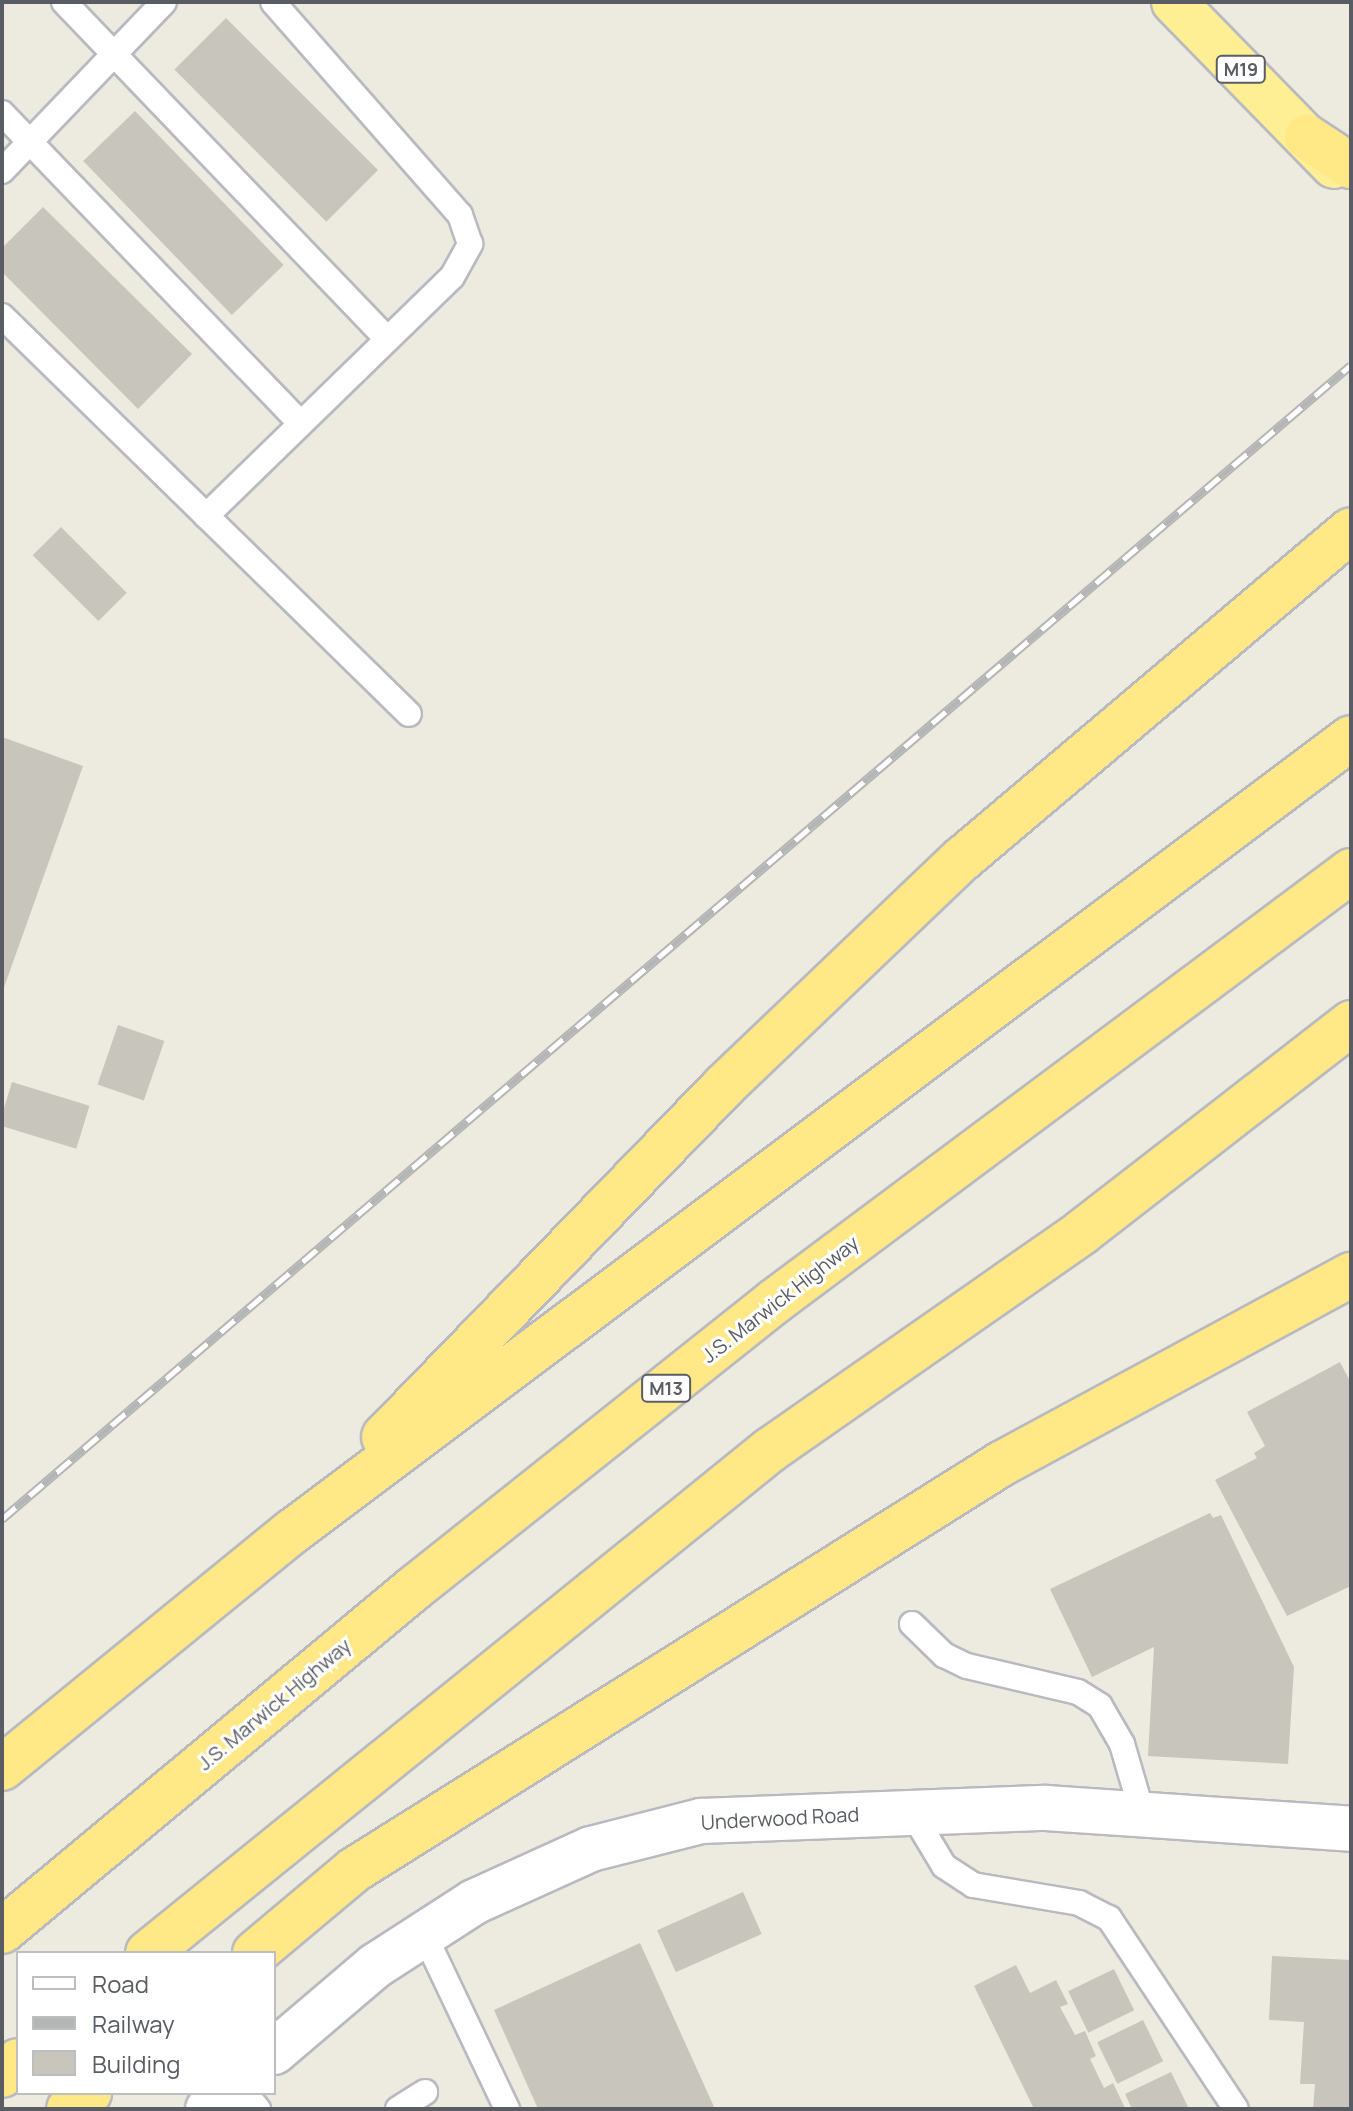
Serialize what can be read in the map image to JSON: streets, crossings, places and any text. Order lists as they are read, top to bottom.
{
  "streets": {
    "highway": ["M19", "J.S. Marwick Highway", "M13"],
    "street": ["Underwood Road"]
  },
  "legend": ["Road", "Railway", "Building"]
}
